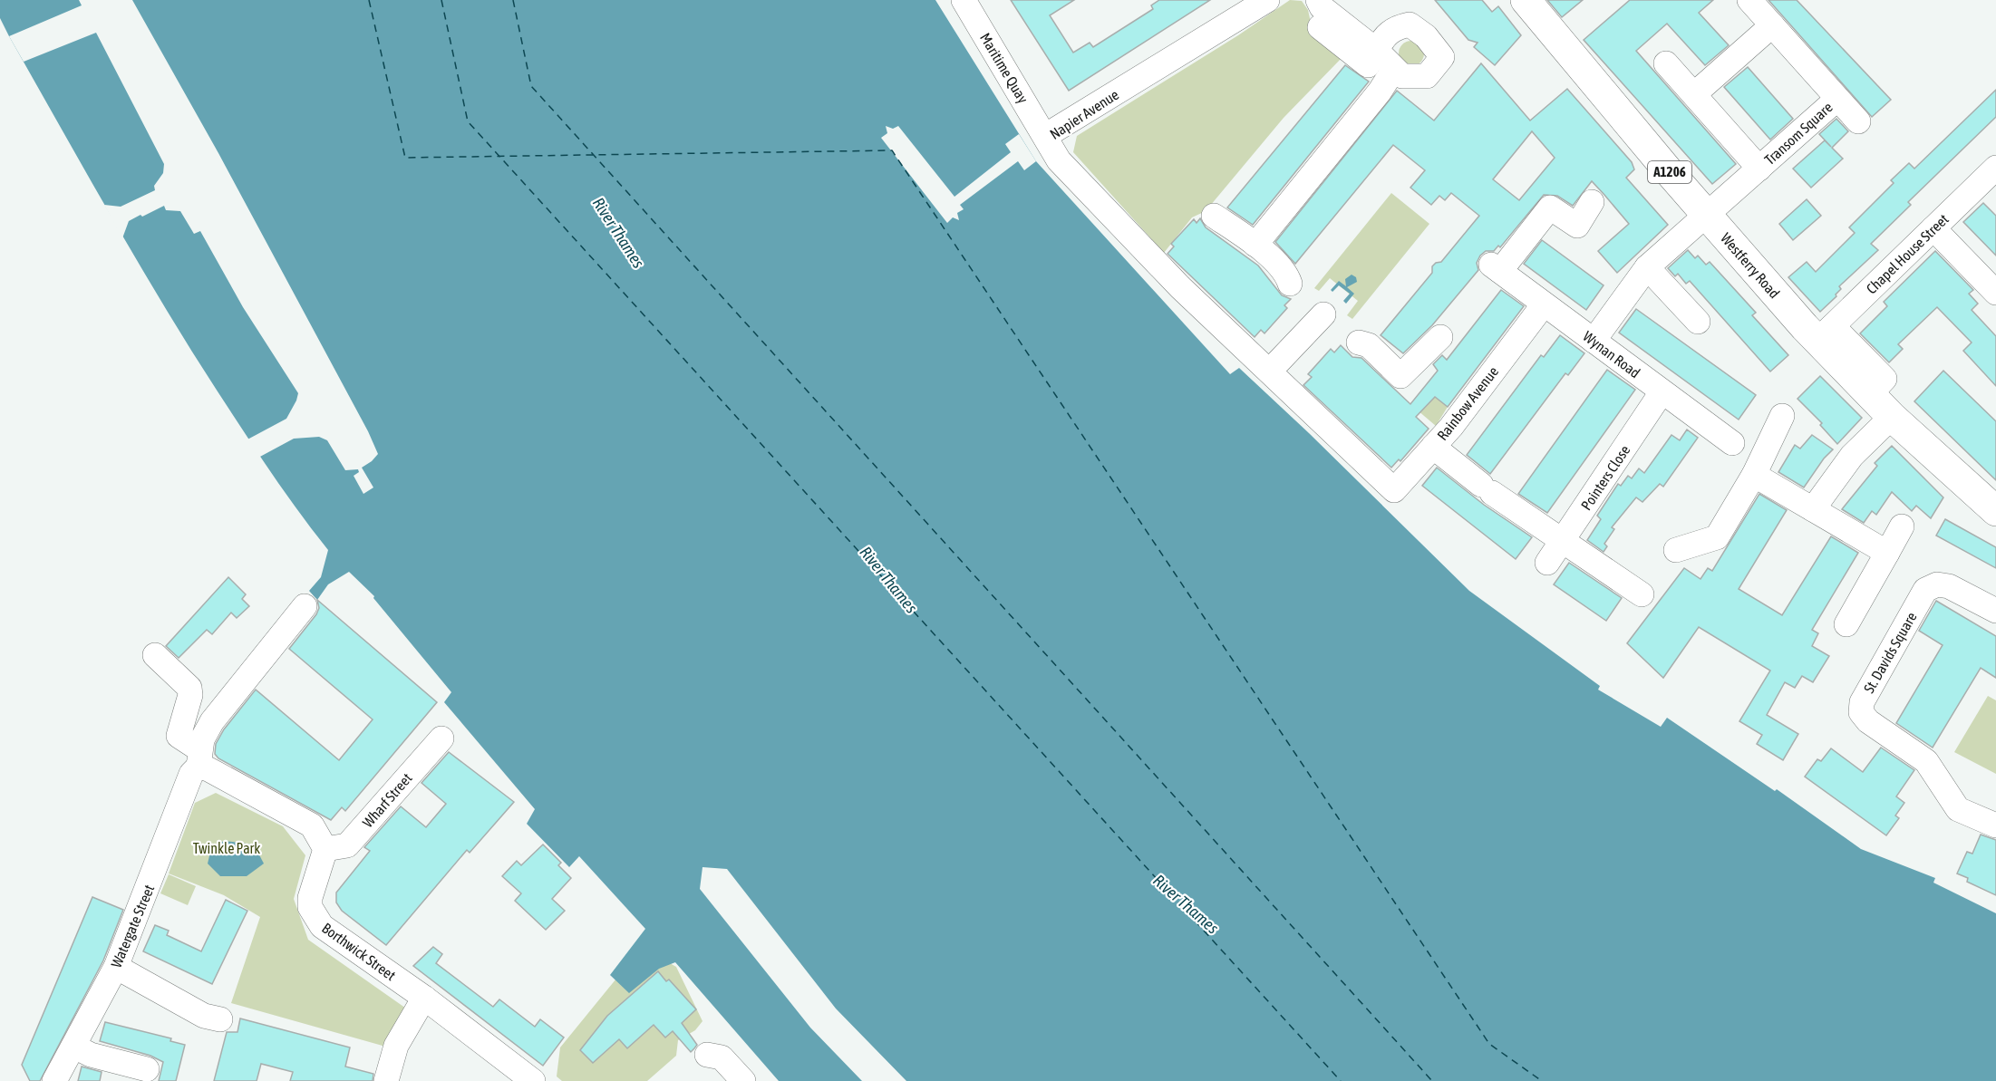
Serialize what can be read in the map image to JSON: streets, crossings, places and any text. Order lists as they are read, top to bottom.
{
  "streets": {
    "main road": ["A1206", "Westferry Road"],
    "street": [
      "Maritime Quay",
      "Napier Avenue",
      "Transom Square",
      "Chapel House Street",
      "Wynan Road",
      "Rainbow Avenue",
      "Pointers Close",
      "St. Davids Square",
      "Wharf Street",
      "Watergate Street",
      "Borthwick Street"
    ]
  },
  "crossings": [
    ["Maritime Quay", "Napier Avenue"],
    ["Napier Avenue", "Rainbow Avenue"],
    ["Transom Square", "Westferry Road"],
    ["Transom Square", "Wynan Road"],
    ["Chapel House Street", "Westferry Road"],
    ["Wynan Road", "Rainbow Avenue"],
    ["Wynan Road", "Pointers Close"],
    ["Wharf Street", "Borthwick Street"]
  ],
  "water": ["River Thames"],
  "parks": ["Twinkle Park"]
}
